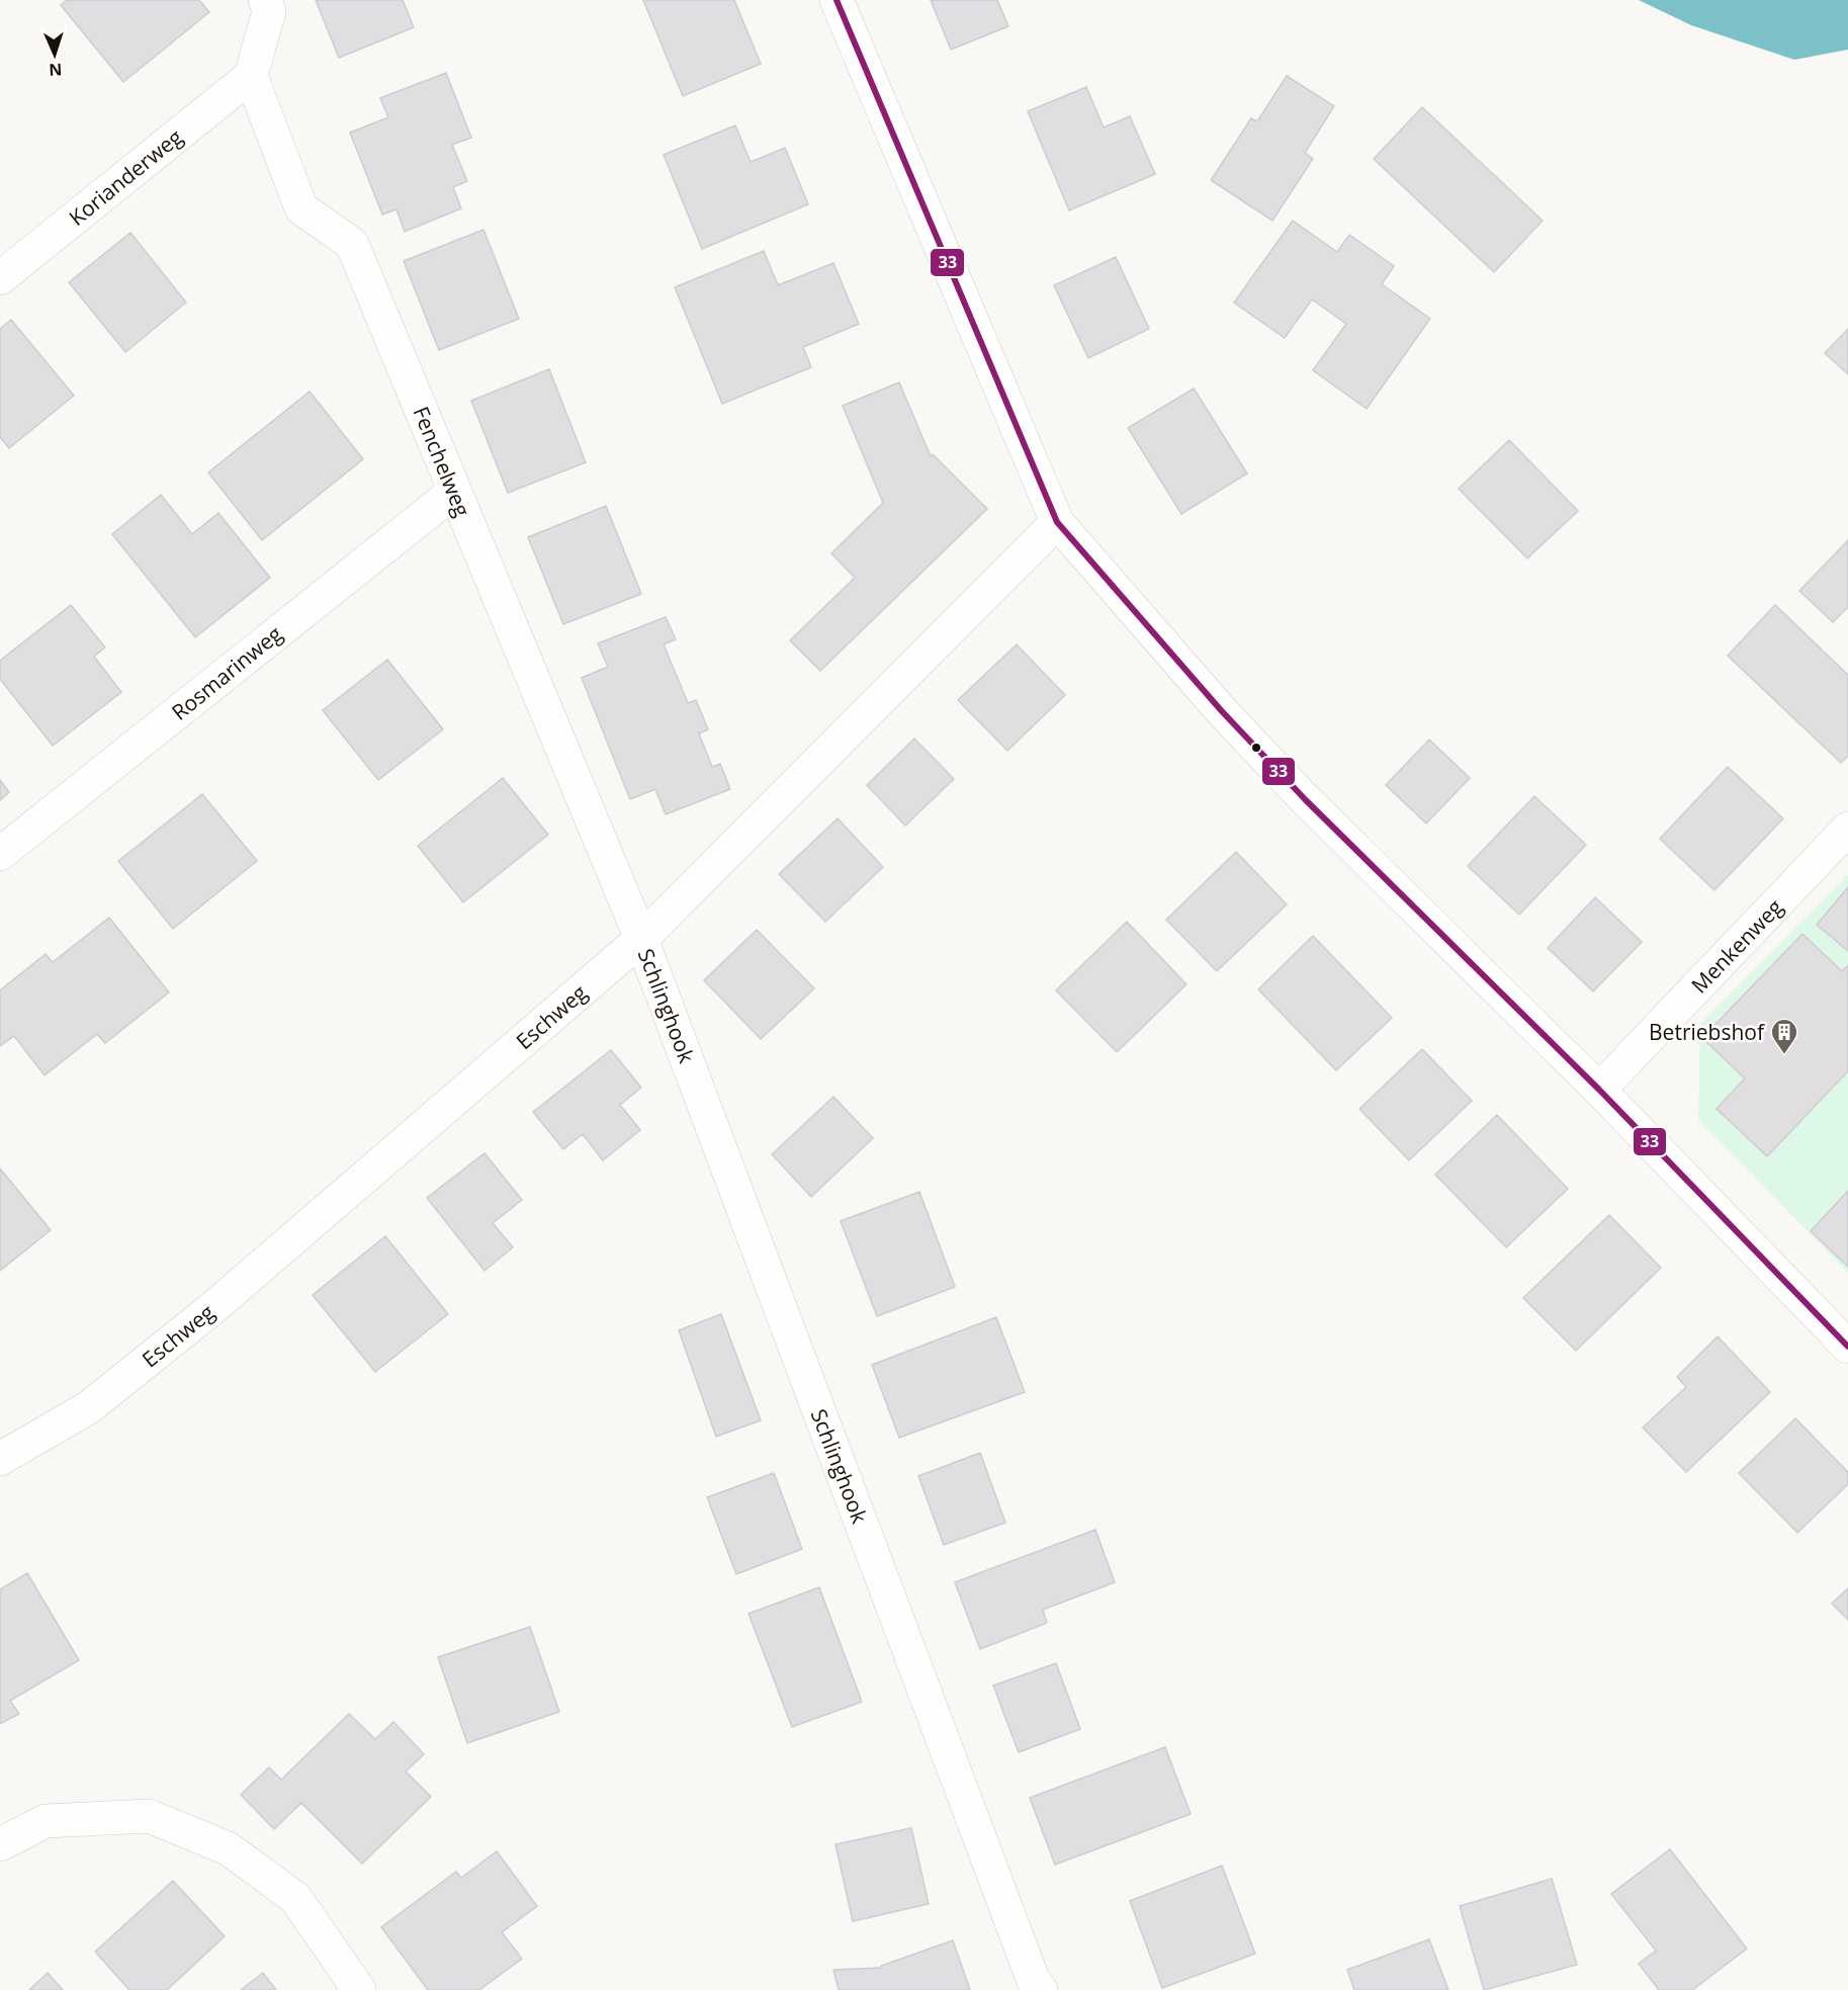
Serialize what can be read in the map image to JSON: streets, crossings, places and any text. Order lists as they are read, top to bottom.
{
  "streets": {
    "street": [
      "Korianderweg",
      "Fenchelweg",
      "Rosmarinweg",
      "Menkenweg",
      "Schlinghook",
      "Eschweg"
    ]
  },
  "crossings": [
    ["Korianderweg", "Fenchelweg"],
    ["Fenchelweg", "Rosmarinweg"],
    ["Fenchelweg", "Schlinghook"],
    ["Fenchelweg", "Eschweg"],
    ["Schlinghook", "Eschweg"]
  ],
  "places": {
    "building": ["Betriebshof"]
  },
  "lines": ["transit line 33"],
  "north": "bottom"
}
